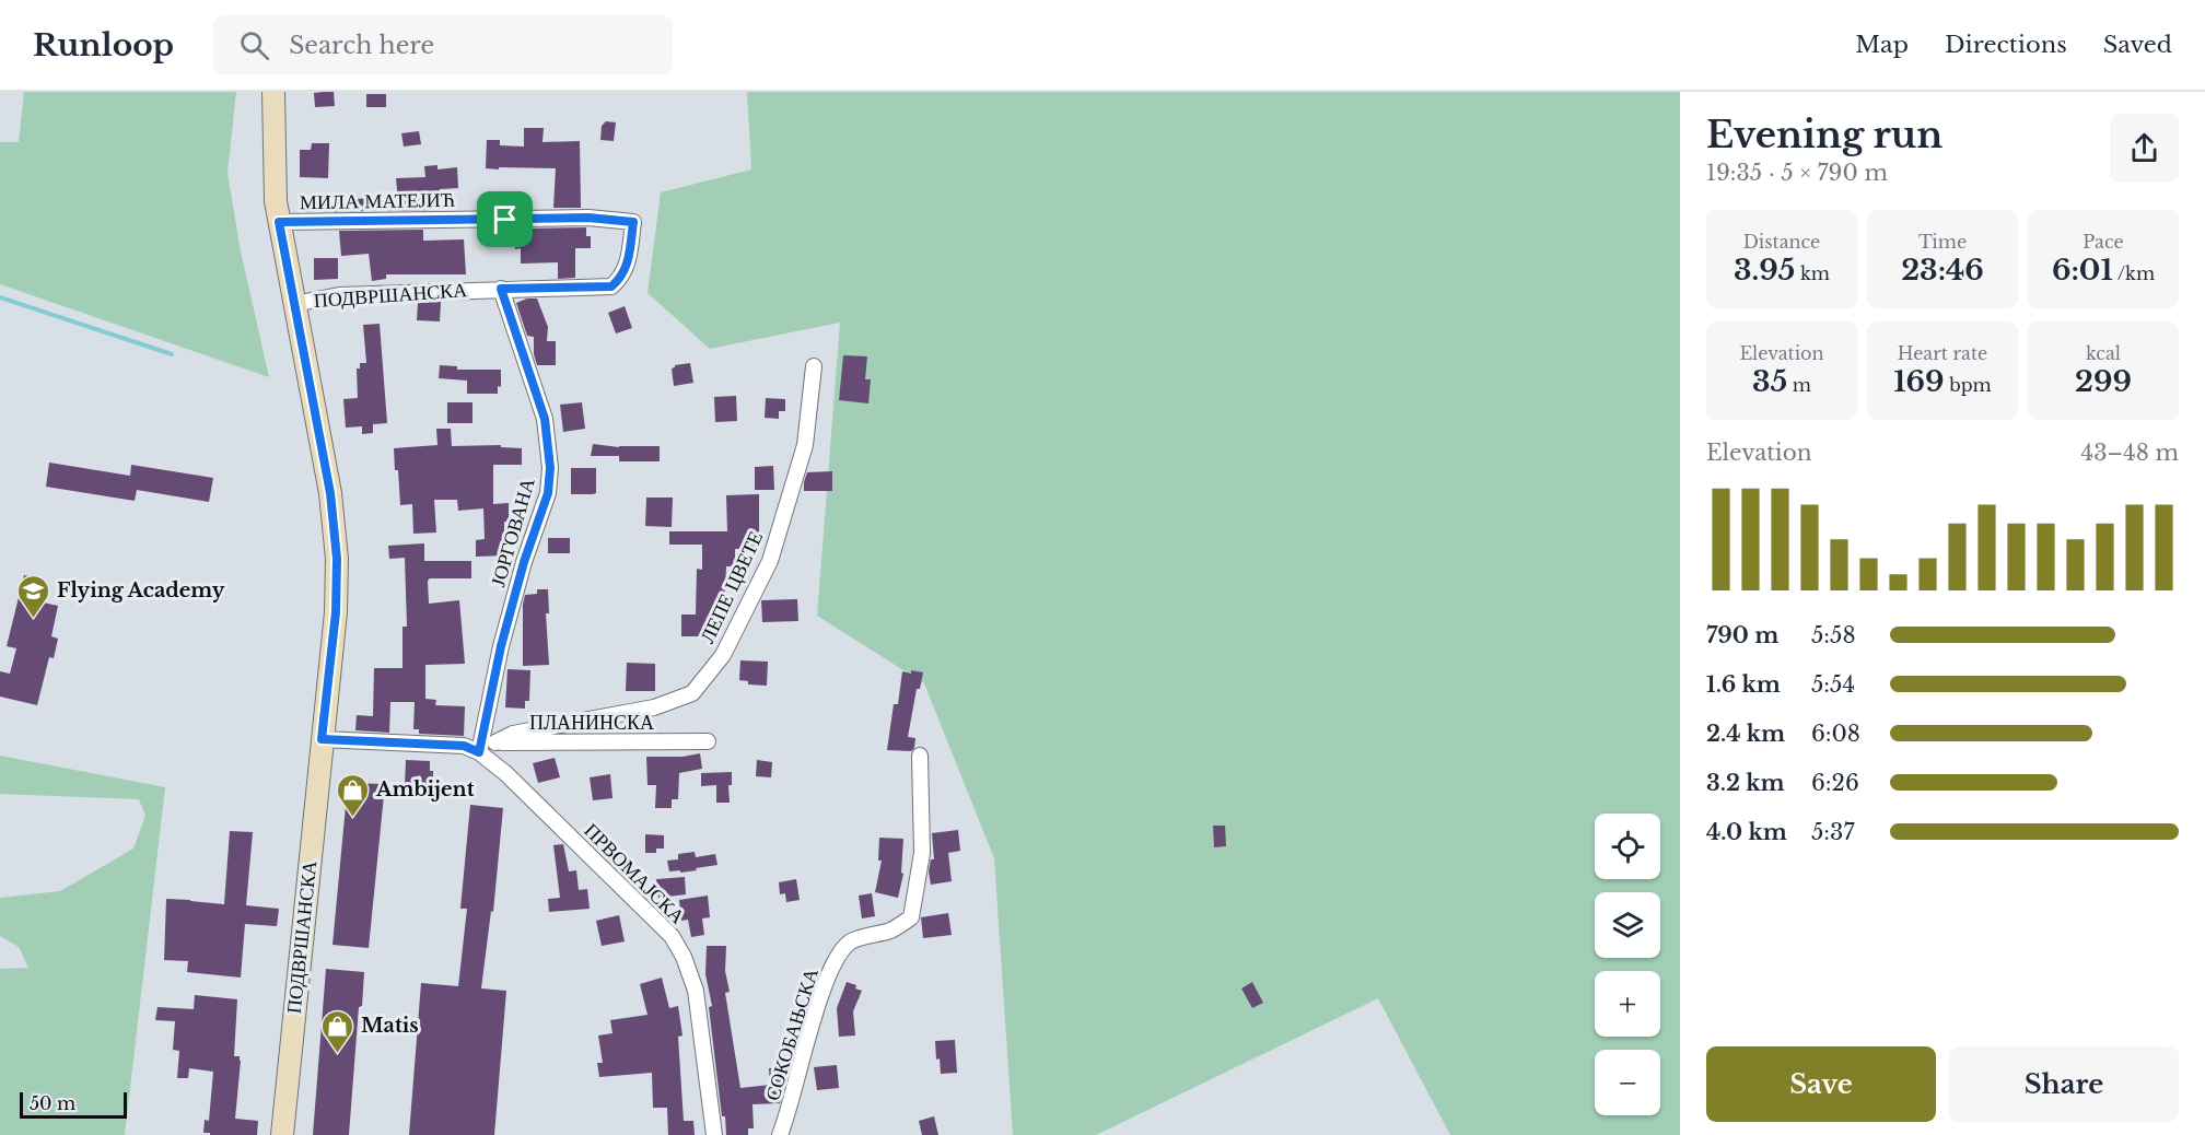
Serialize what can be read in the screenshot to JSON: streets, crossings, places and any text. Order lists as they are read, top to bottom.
{
  "streets": {
    "street": [
      "МИЛА МАТЕЈИЋ",
      "ПОДВРШАНСКА",
      "ЈОРГОВАНА",
      "ЛЕПЕ ЦВЕТЕ",
      "ПЛАНИНСКА",
      "ПРВОМАЈСКА",
      "СОКОБАЊСКА"
    ]
  },
  "crossings": [
    ["МИЛА МАТЕЈИЋ", "ПОДВРШАНСКА"],
    ["ПОДВРШАНСКА", "ЈОРГОВАНА"],
    ["ЈОРГОВАНА", "ПРВОМАЈСКА"],
    ["ЛЕПЕ ЦВЕТЕ", "ПЛАНИНСКА"]
  ],
  "places": {
    "school or university": ["Flying Academy"],
    "shop": ["Ambijent", "Matis"]
  },
  "scale_bar": "50 m",
  "page": {
    "header": "Runloop",
    "search": "Search here",
    "nav": ["Map", "Directions", "Saved"],
    "heading": ["Evening run", "19:35 · 5 × 790 m"],
    "stats": [
      ["Distance", "3.95 km"],
      ["Time", "23:46"],
      ["Pace", "6:01 /km"],
      ["Elevation", "35 m"],
      ["Heart rate", "169 bpm"],
      ["kcal", "299"]
    ],
    "chart": ["Elevation", "43–48 m"],
    "list": [
      {
        "name": "790 m",
        "note": "5:58"
      },
      {
        "name": "1.6 km",
        "note": "5:54"
      },
      {
        "name": "2.4 km",
        "note": "6:08"
      },
      {
        "name": "3.2 km",
        "note": "6:26"
      },
      {
        "name": "4.0 km",
        "note": "5:37"
      }
    ],
    "map_buttons": ["+", "−"],
    "buttons": ["Save", "Share"],
    "scale": "50 m"
  }
}
